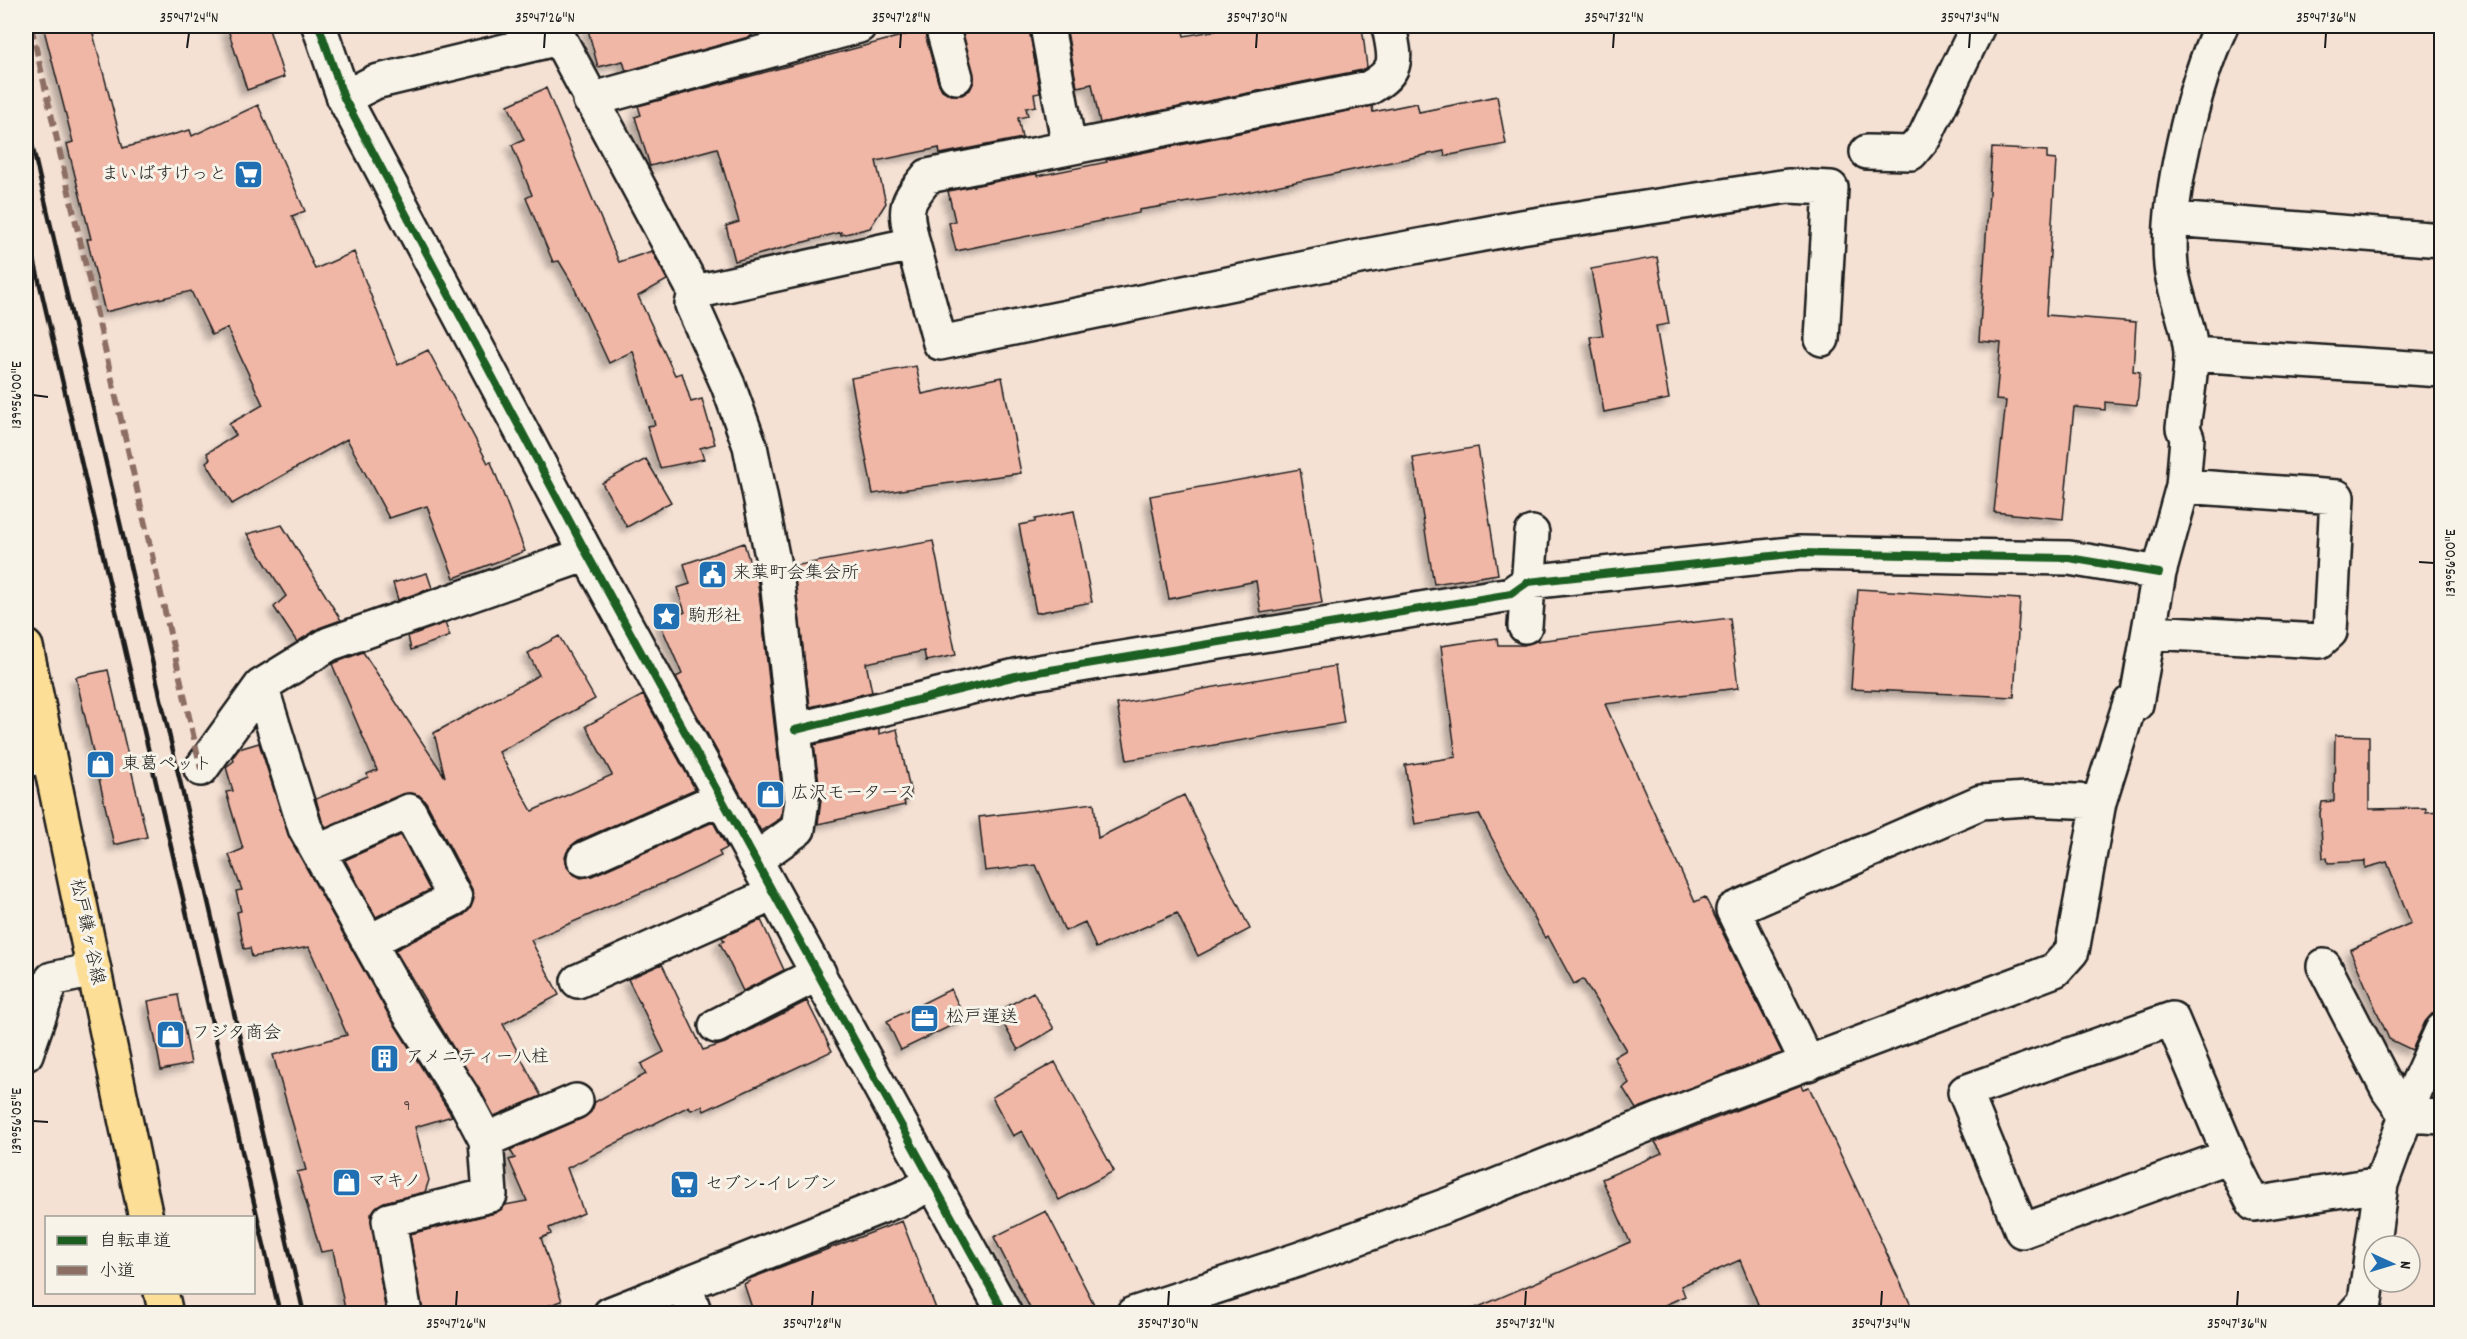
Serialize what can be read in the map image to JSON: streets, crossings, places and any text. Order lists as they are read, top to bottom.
{
  "streets": {
    "main road": ["松戸鎌ヶ谷線"]
  },
  "places": {
    "supermarket": ["まいばすけっと", "セブン-イレブン"],
    "public building": ["来葉町会集会所"],
    "place": ["駒形社"],
    "shop": [
      "東葛ペット",
      "広沢モータース",
      "フジタ商会",
      "マキノ"
    ],
    "office": ["松戸運送"],
    "building": ["アメニティー八柱"]
  },
  "house_numbers": ["9"],
  "legend": ["自転車道", "小道"],
  "north": "right",
  "coordinates": [
    "35°47'24\"N",
    "35°47'26\"N",
    "35°47'28\"N",
    "35°47'30\"N",
    "35°47'32\"N",
    "35°47'34\"N",
    "35°47'36\"N",
    "139°56'00\"E",
    "139°56'05\"E"
  ]
}
